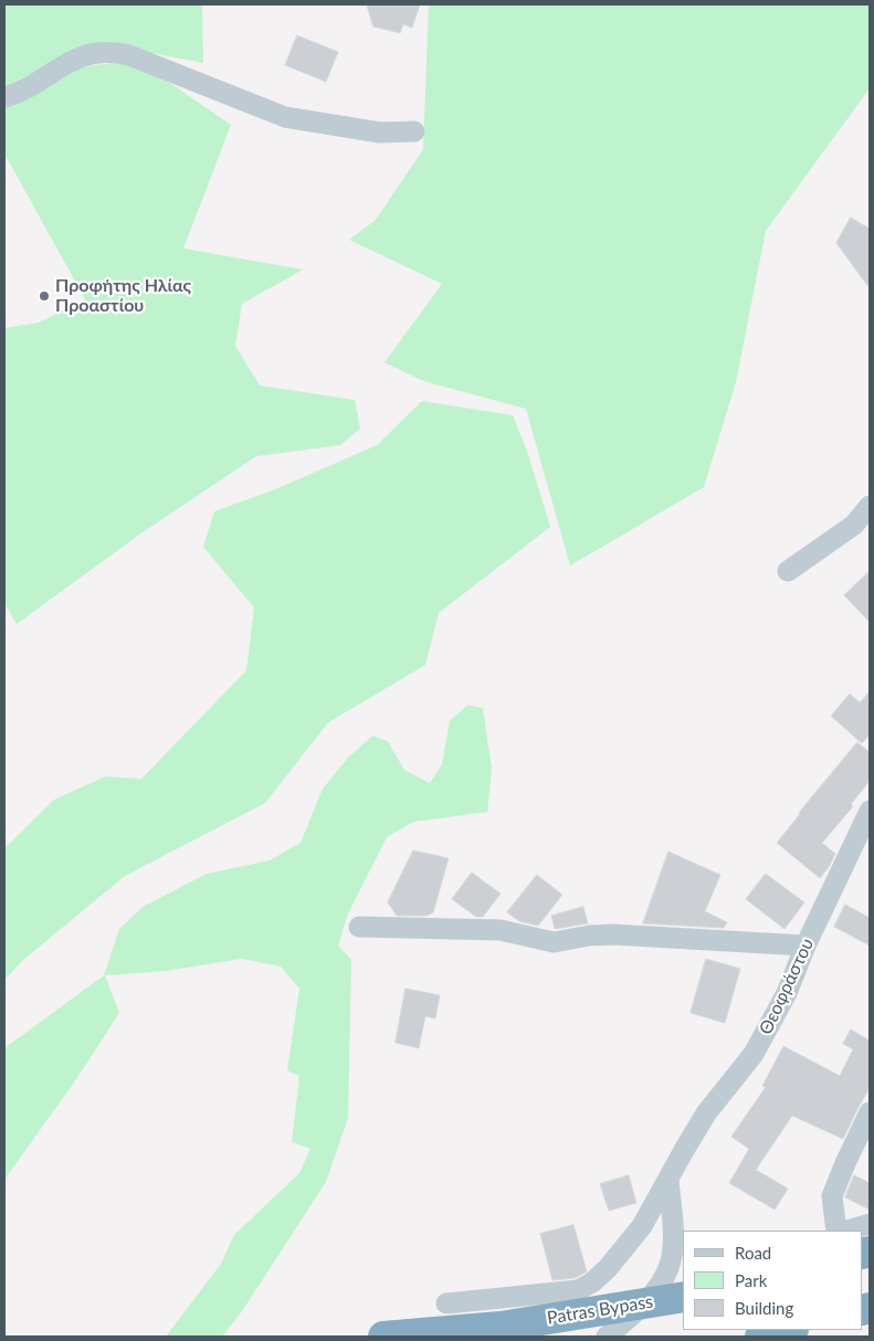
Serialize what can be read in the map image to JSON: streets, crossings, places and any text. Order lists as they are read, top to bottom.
{
  "streets": {
    "highway": ["Patras Bypass"],
    "street": ["Θεοφράστου"]
  },
  "places": ["Προφήτης Ηλίας Προαστίου"],
  "legend": ["Road", "Park", "Building"]
}
